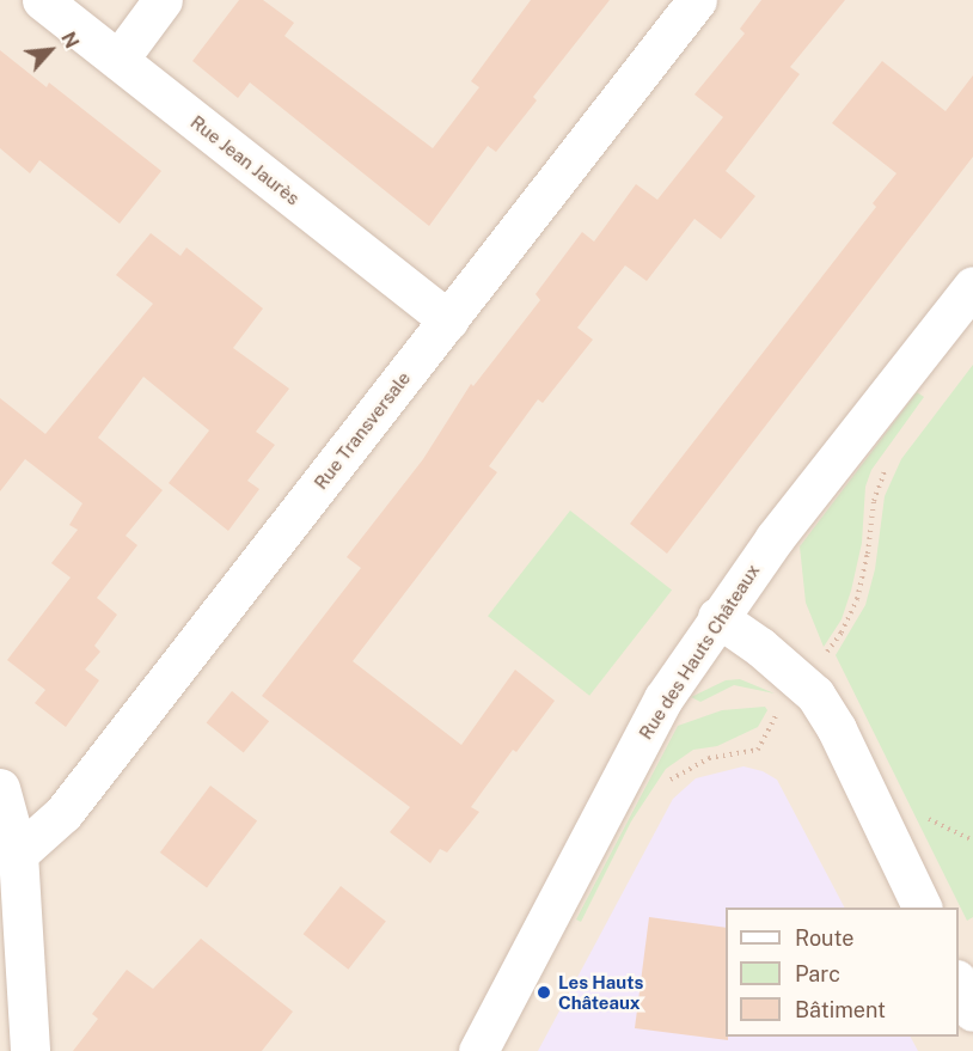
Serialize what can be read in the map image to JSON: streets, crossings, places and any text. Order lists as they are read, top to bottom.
{
  "streets": {
    "street": ["Rue Jean Jaurès", "Rue Transversale", "Rue des Hauts Châteaux"]
  },
  "crossings": [
    ["Rue Jean Jaurès", "Rue Transversale"]
  ],
  "places": ["Les Hauts Châteaux"],
  "legend": ["Route", "Parc", "Bâtiment"],
  "north": "top right"
}
